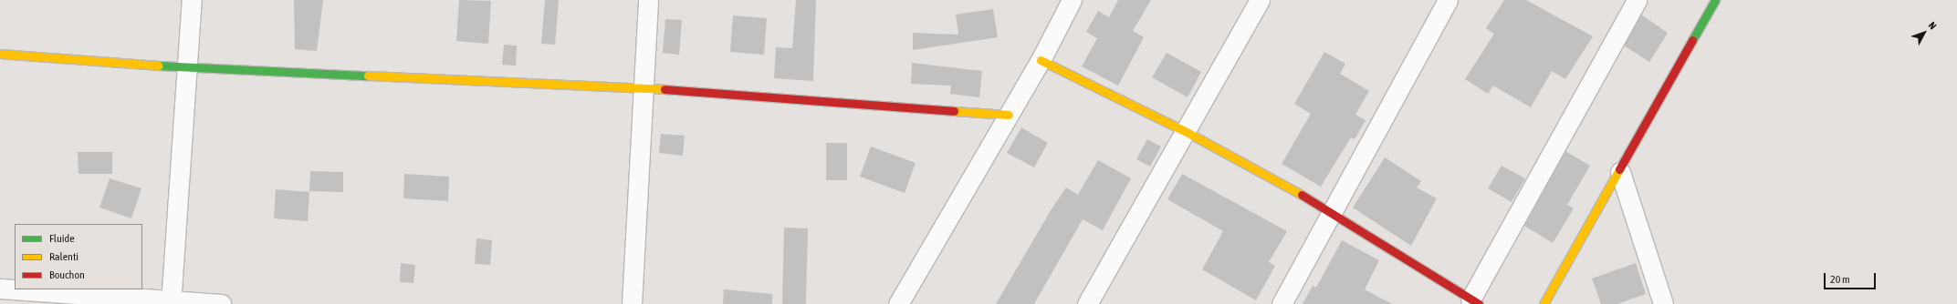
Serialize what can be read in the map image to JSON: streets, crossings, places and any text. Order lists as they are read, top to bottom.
{
  "legend": ["Fluide", "Ralenti", "Bouchon"],
  "scale_bar": "20 m",
  "north": "top right"
}
